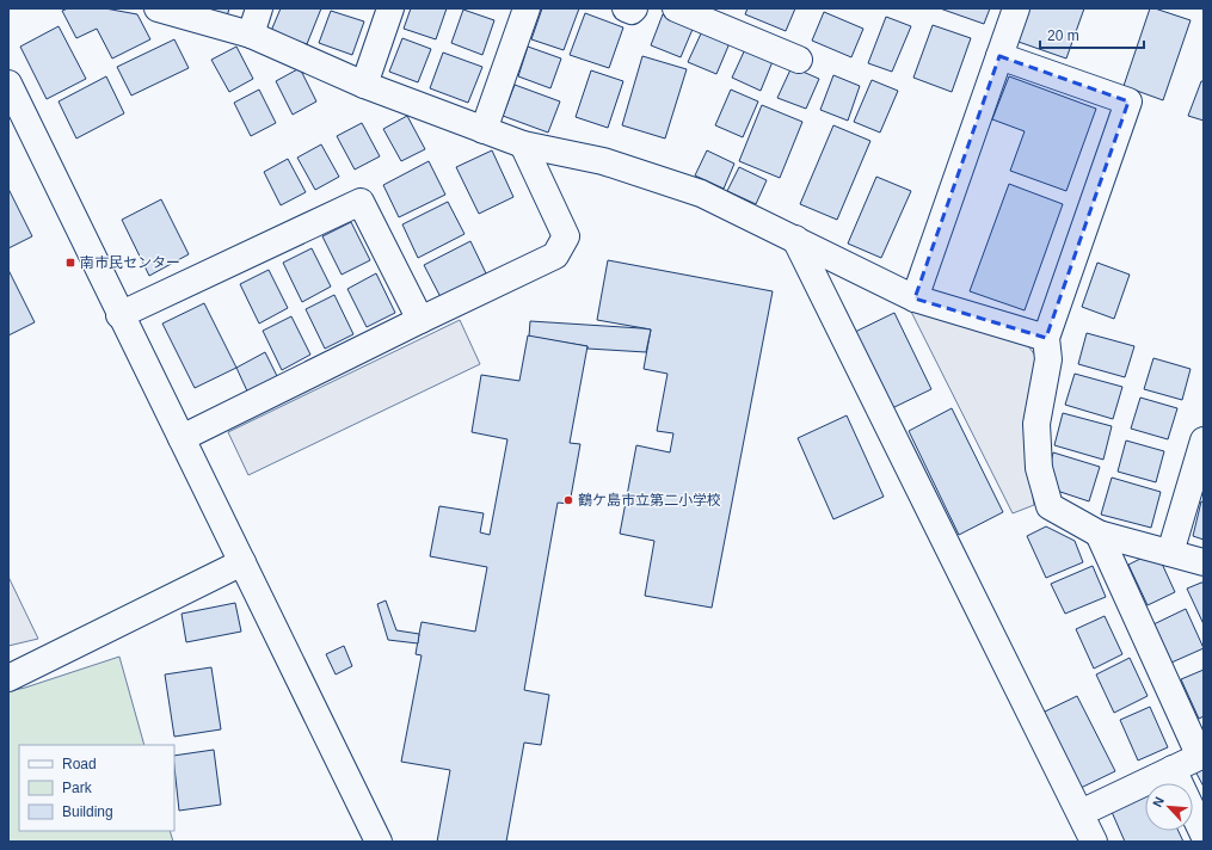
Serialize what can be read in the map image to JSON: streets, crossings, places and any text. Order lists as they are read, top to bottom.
{
  "places": {
    "transit": ["南市民センター"],
    "other": ["鶴ケ島市立第二小学校"]
  },
  "legend": ["Road", "Park", "Building"],
  "scale_bar": "20 m",
  "north": "top left"
}
